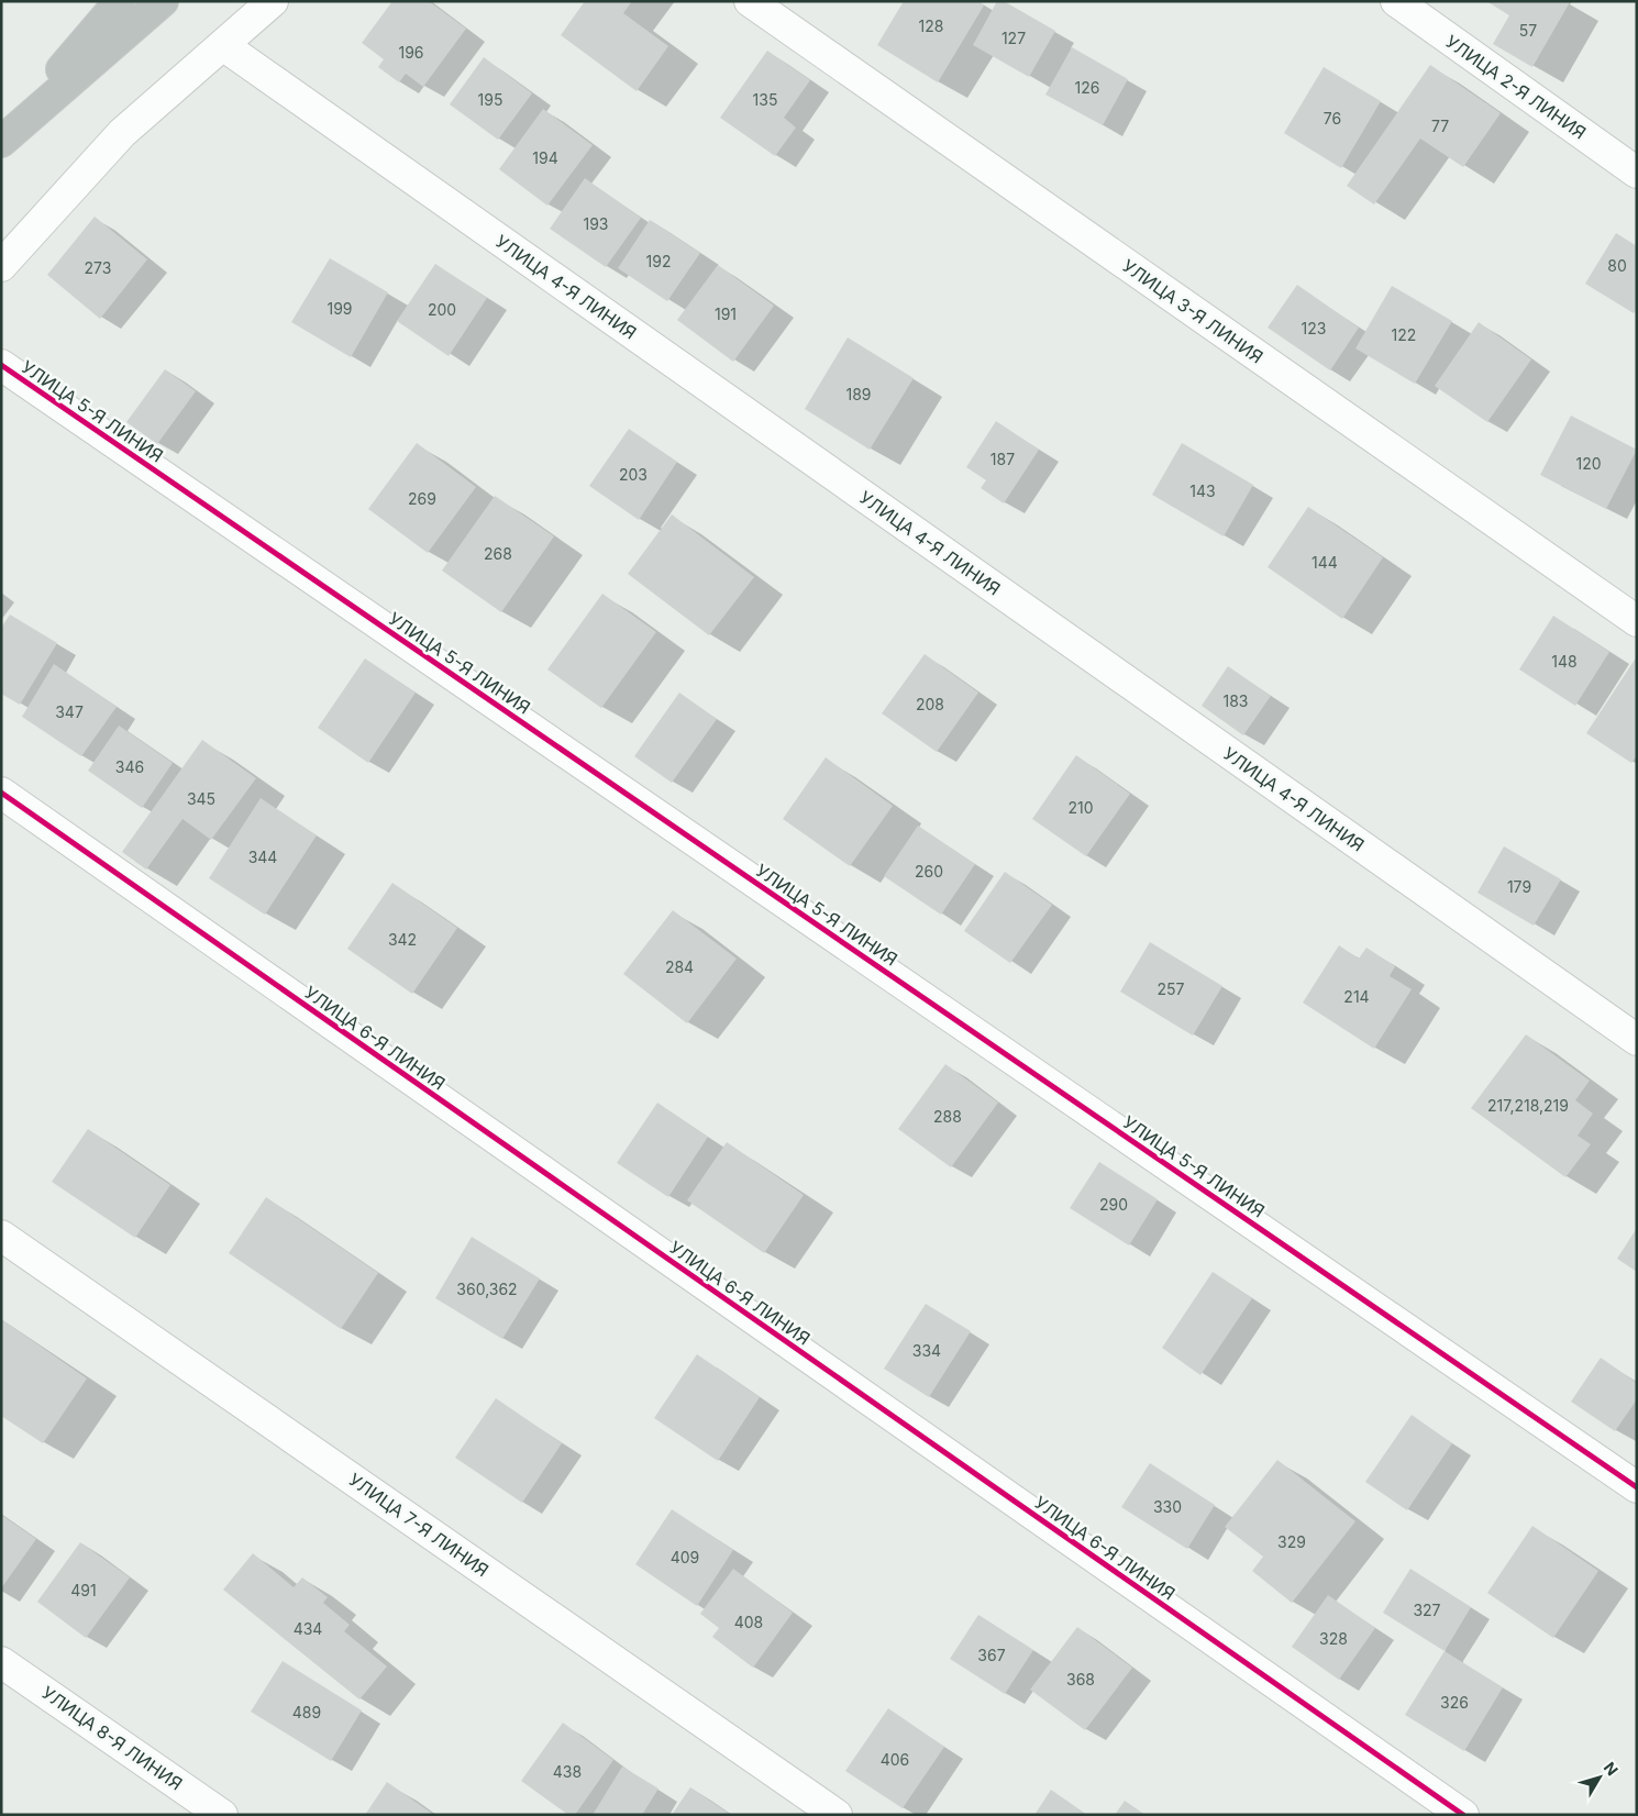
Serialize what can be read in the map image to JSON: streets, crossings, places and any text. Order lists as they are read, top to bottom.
{
  "streets": {
    "street": [
      "УЛИЦА 2-Я ЛИНИЯ",
      "УЛИЦА 4-Я ЛИНИЯ",
      "УЛИЦА 3-Я ЛИНИЯ",
      "УЛИЦА 5-Я ЛИНИЯ",
      "УЛИЦА 6-Я ЛИНИЯ",
      "УЛИЦА 7-Я ЛИНИЯ",
      "УЛИЦА 8-Я ЛИНИЯ"
    ]
  },
  "house_numbers": [
    "128",
    "57",
    "127",
    "196",
    "126",
    "195",
    "135",
    "76",
    "77",
    "194",
    "193",
    "192",
    "80",
    "273",
    "199",
    "200",
    "191",
    "123",
    "122",
    "189",
    "187",
    "120",
    "203",
    "143",
    "269",
    "268",
    "144",
    "148",
    "183",
    "208",
    "347",
    "346",
    "345",
    "210",
    "344",
    "260",
    "179",
    "342",
    "284",
    "257",
    "214",
    "217,218,219",
    "288",
    "290",
    "360,362",
    "334",
    "330",
    "329",
    "409",
    "491",
    "327",
    "408",
    "434",
    "328",
    "367",
    "368",
    "326",
    "489",
    "406",
    "438"
  ],
  "north": "top right"
}
